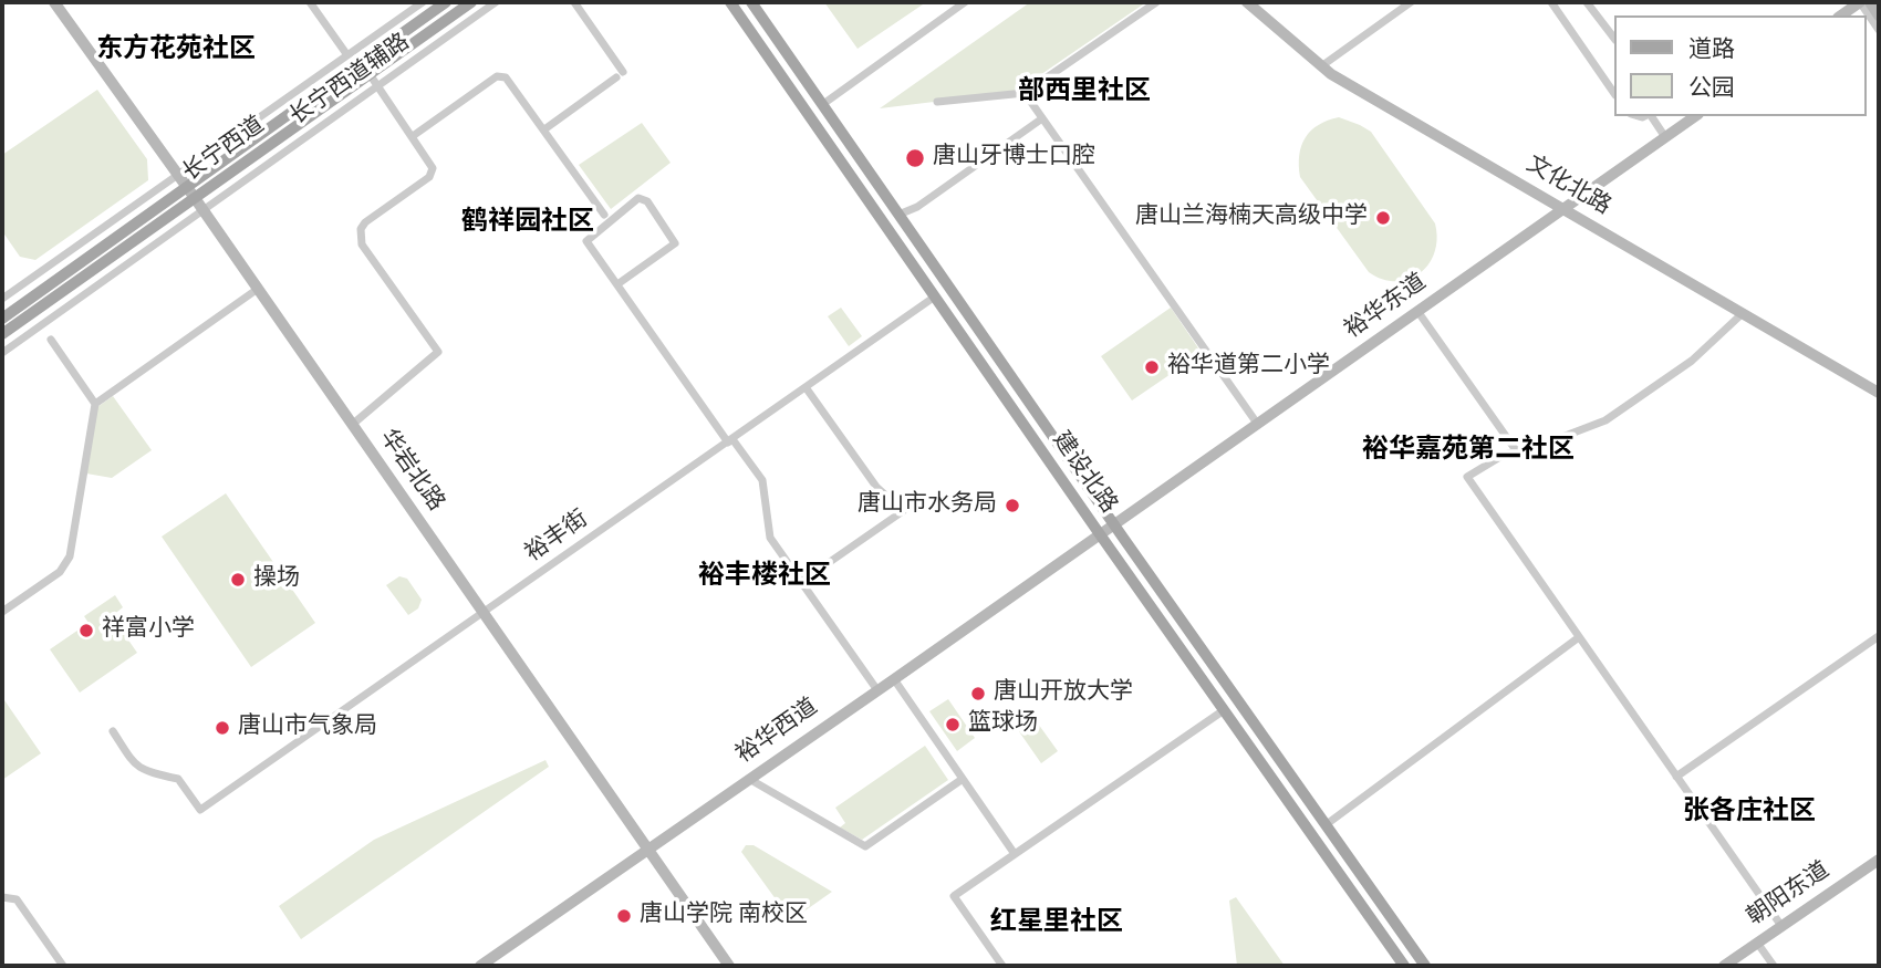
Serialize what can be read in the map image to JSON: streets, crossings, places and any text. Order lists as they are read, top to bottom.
{
  "streets": {
    "main road": ["长宁西道", "建设北路"],
    "street": [
      "长宁西道辅路",
      "文化北路",
      "裕华东道",
      "华岩北路",
      "裕丰街",
      "裕华西道",
      "朝阳东道"
    ]
  },
  "crossings": [
    ["长宁西道辅路", "华岩北路"],
    ["长宁西道", "华岩北路"],
    ["文化北路", "裕华东道"],
    ["裕华东道", "建设北路"],
    ["裕华东道", "裕华西道"],
    ["华岩北路", "裕丰街"],
    ["华岩北路", "裕华西道"],
    ["建设北路", "裕丰街"],
    ["建设北路", "裕华西道"]
  ],
  "districts": [
    "东方花苑社区",
    "部西里社区",
    "鹤祥园社区",
    "裕华嘉苑第二社区",
    "裕丰楼社区",
    "张各庄社区",
    "红星里社区"
  ],
  "places": [
    "唐山牙博士口腔",
    "唐山兰海楠天高级中学",
    "裕华道第二小学",
    "唐山市水务局",
    "操场",
    "祥富小学",
    "唐山开放大学",
    "篮球场",
    "唐山市气象局",
    "唐山学院 南校区"
  ],
  "legend": ["道路", "公园"]
}
